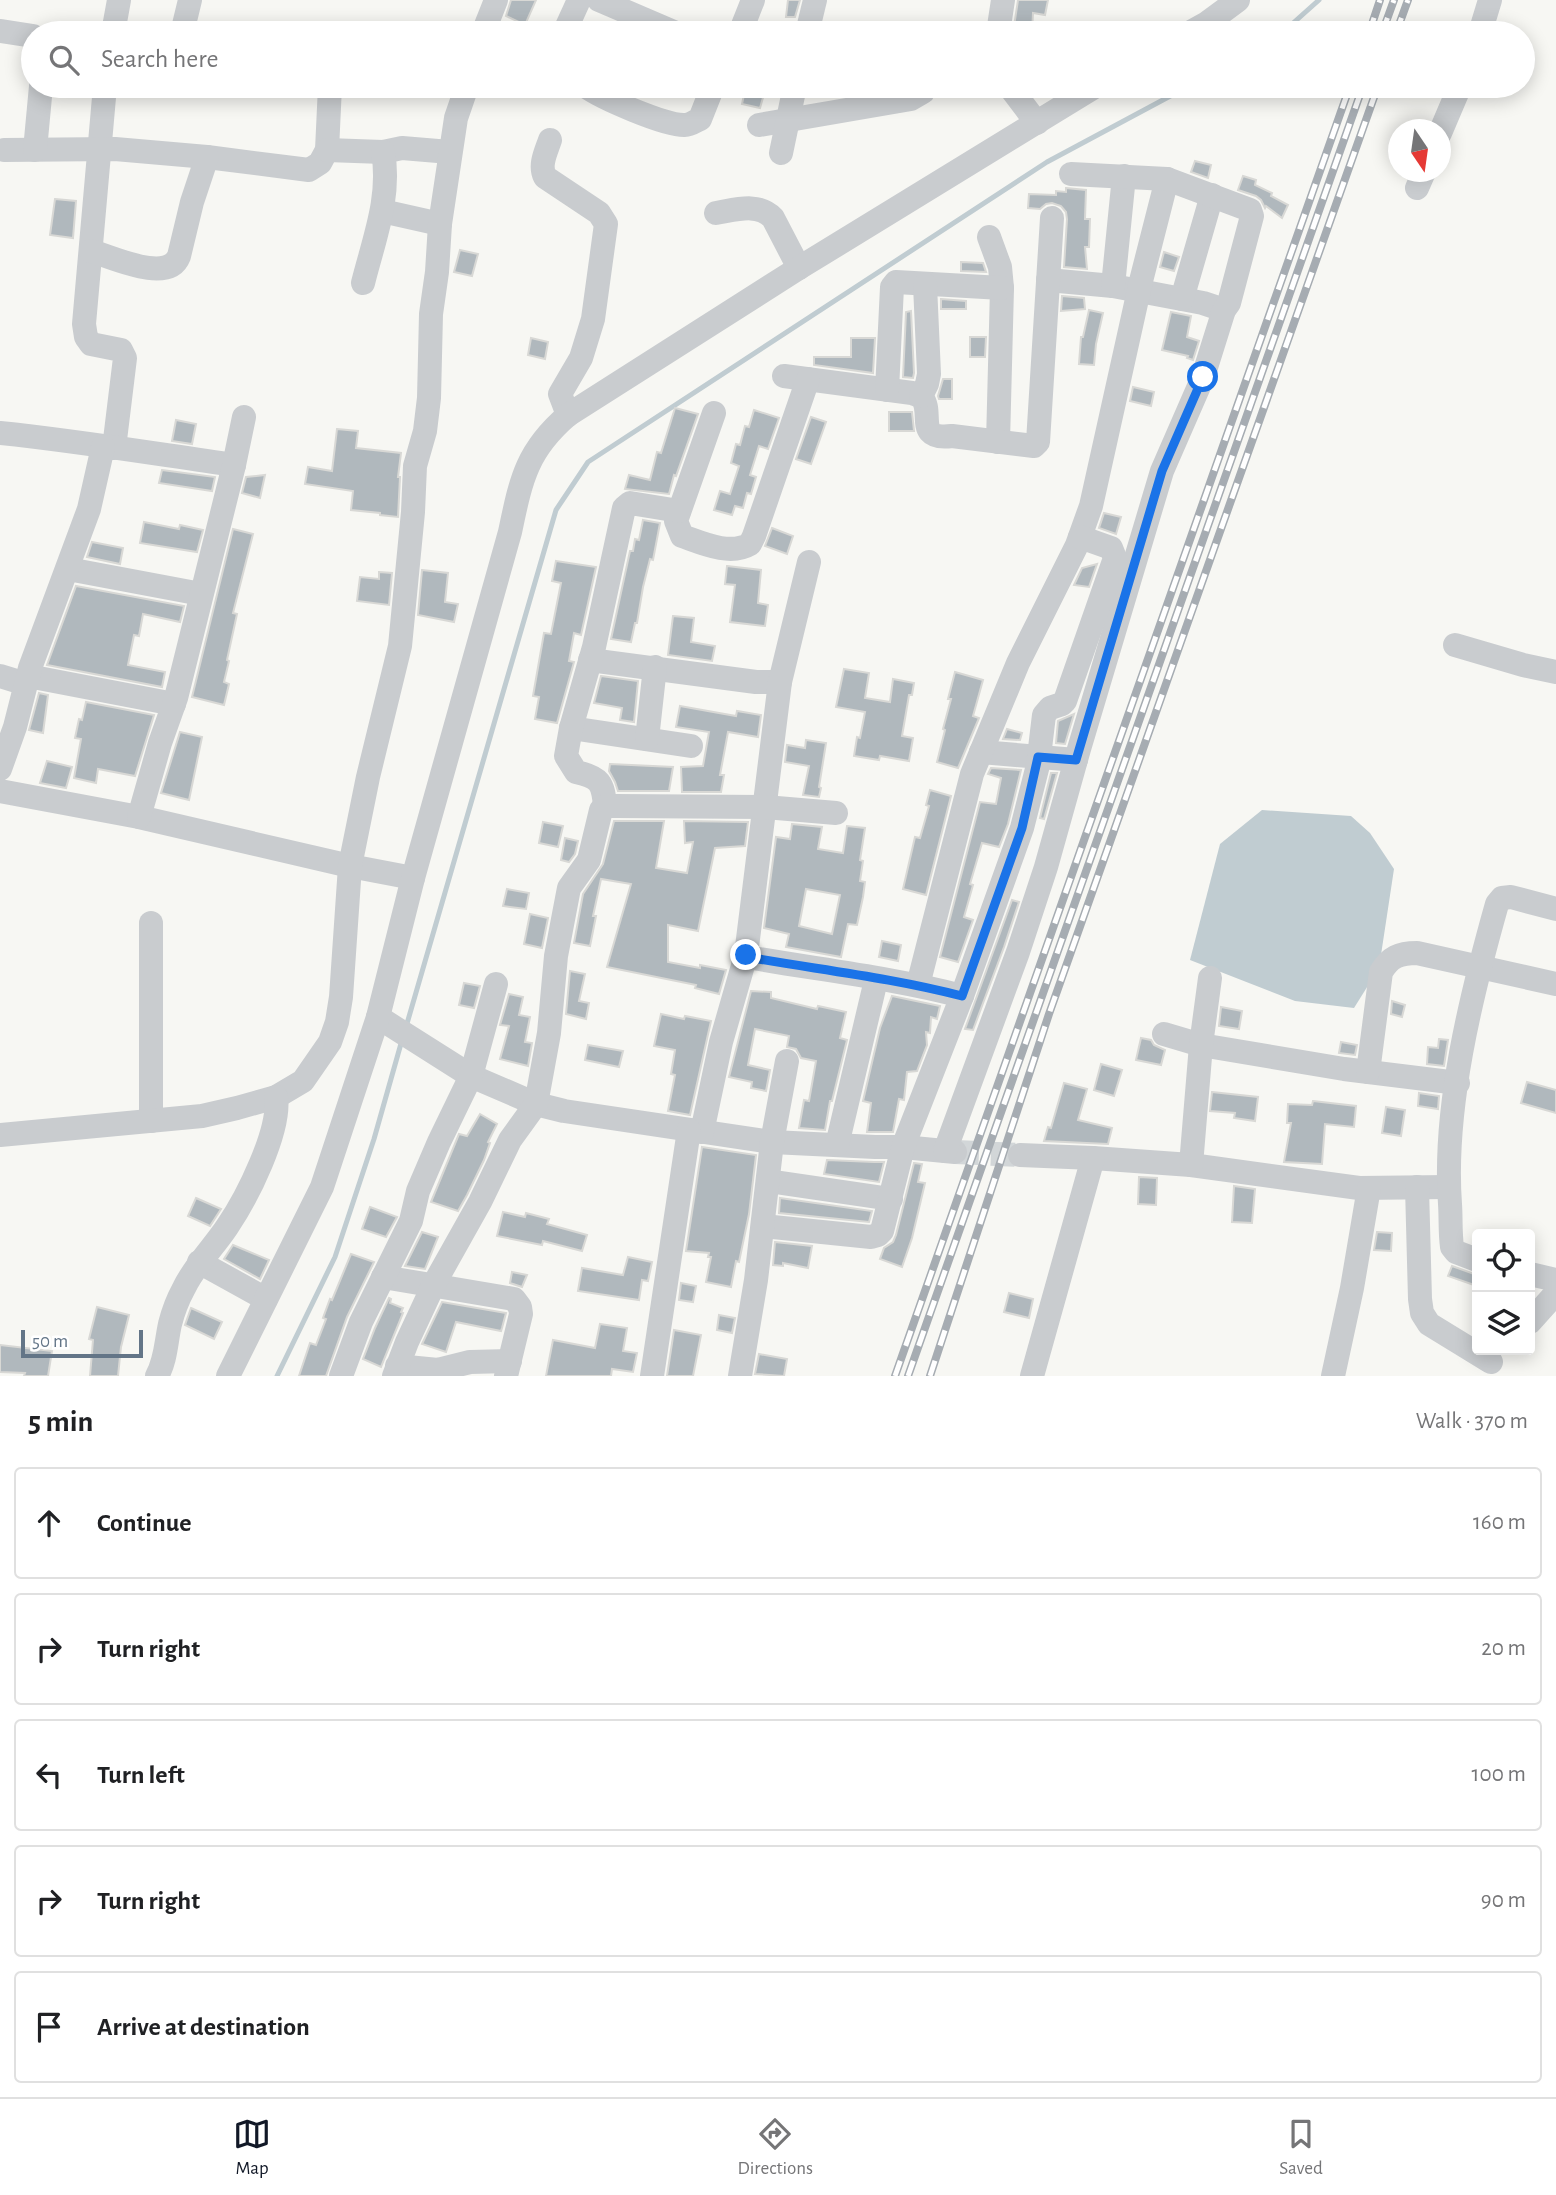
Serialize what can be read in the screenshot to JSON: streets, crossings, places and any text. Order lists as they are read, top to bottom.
{
  "scale_bar": "50 m",
  "north": "bottom",
  "page": {
    "search": "Search here",
    "scale": "50 m",
    "heading": ["5 min", "Walk · 370 m"],
    "list": [
      ["Continue", "160 m"],
      ["Turn right", "20 m"],
      ["Turn left", "100 m"],
      ["Turn right", "90 m"],
      "Arrive at destination"
    ],
    "nav": ["Map", "Directions", "Saved"]
  }
}
